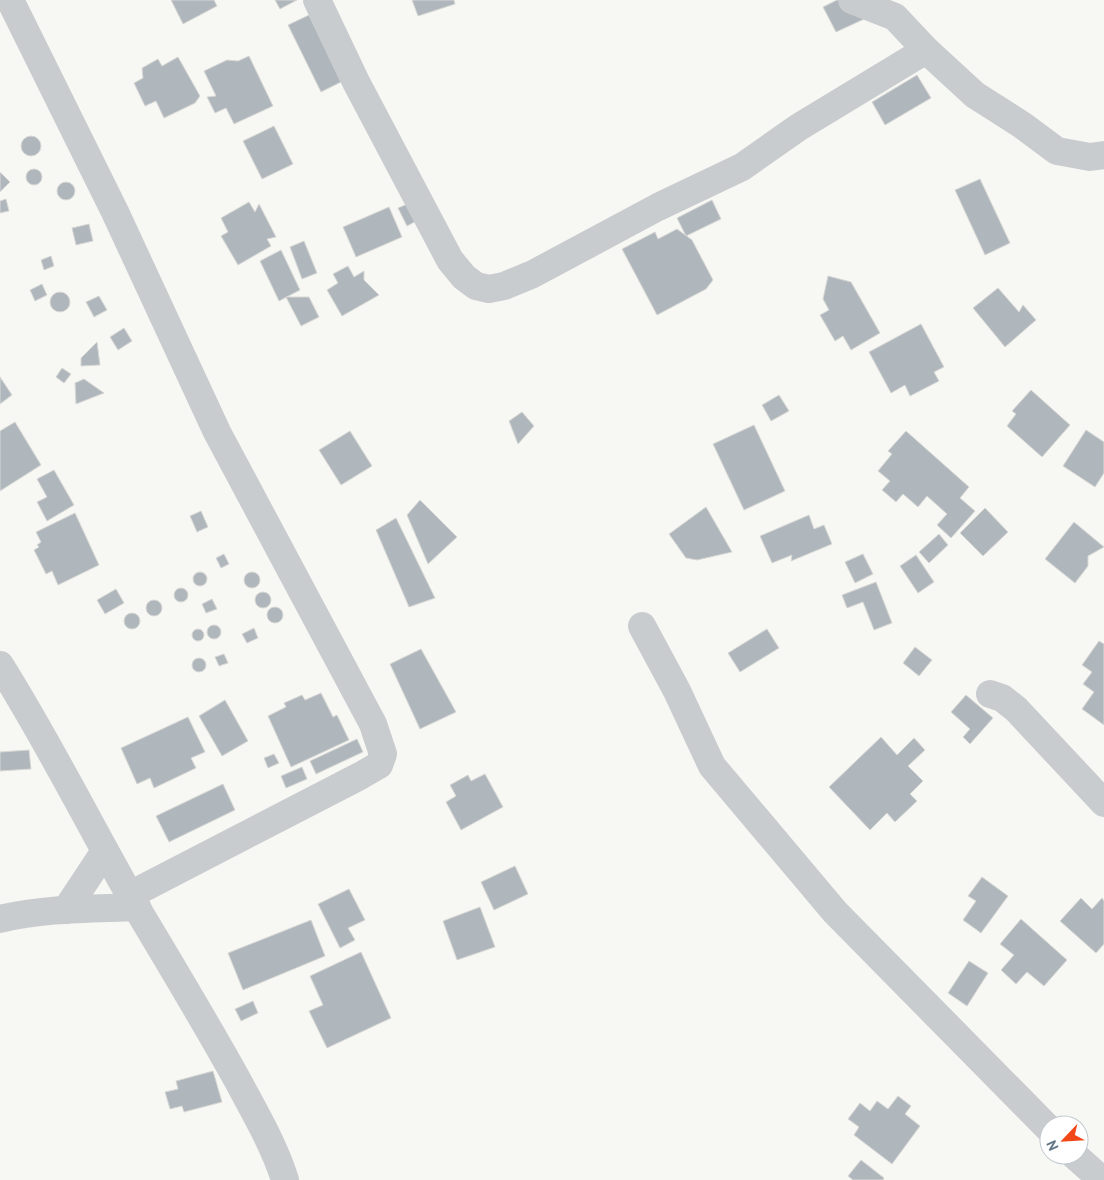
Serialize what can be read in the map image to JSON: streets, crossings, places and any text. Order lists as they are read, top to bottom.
{
  "north": "bottom left"
}
